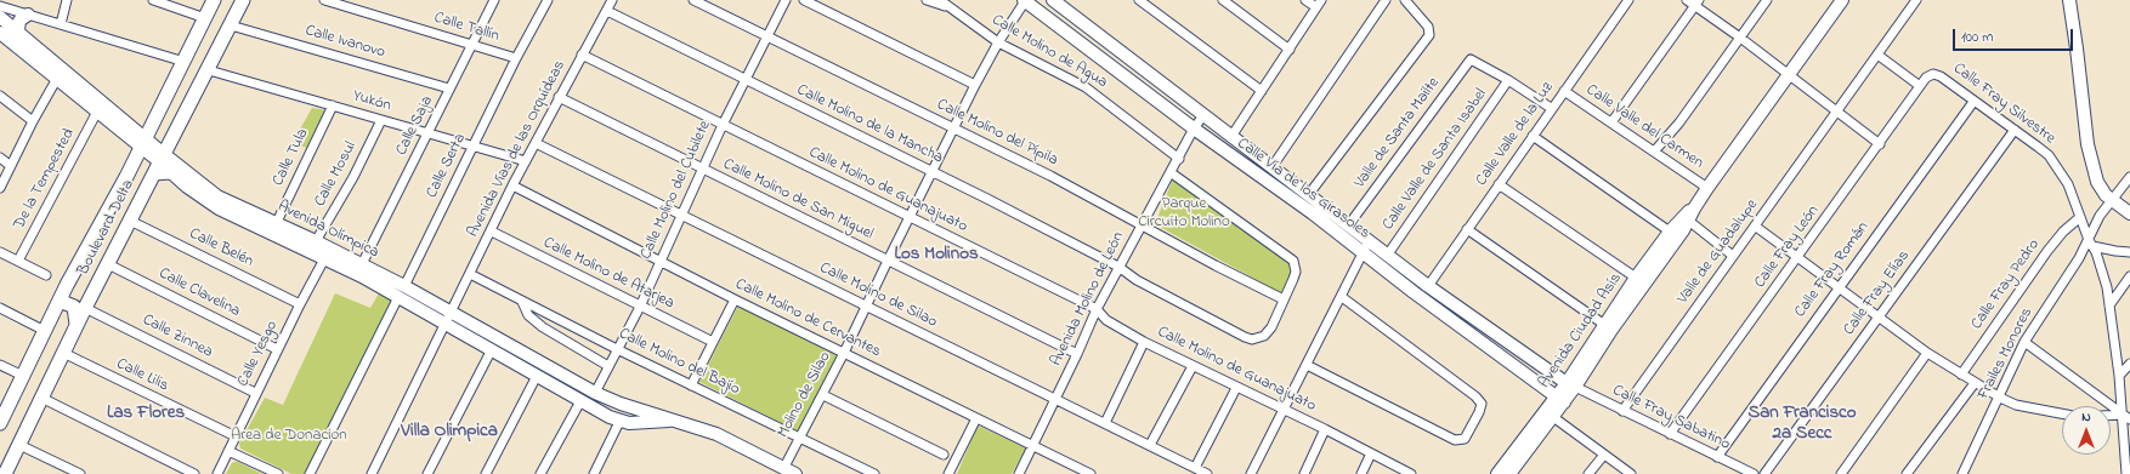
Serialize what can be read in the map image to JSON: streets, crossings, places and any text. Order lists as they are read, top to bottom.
{
  "streets": {
    "main road": ["Boulevard Delta"],
    "street": [
      "Calle Tallín",
      "Calle Ivanovo",
      "Calle Molino de Agua",
      "Yukón",
      "Calle Fray Silvestre",
      "Calle Molino de la Mancha",
      "Calle Saja",
      "Calle Valle del Carmen",
      "Calle Molino del Pípila",
      "Valle de Santa Mailte",
      "Calle Valle de la Luz",
      "Avenida Vías de las Orquídeas",
      "Calle Tula",
      "Calle Valle de Santa Isabel",
      "Calle Serta",
      "Calle Mosul",
      "De la Tempested",
      "Calle Vía de los Girasoles",
      "Calle Molino del Cubilete",
      "Calle Molino de Guanajuato",
      "Calle Molino de San Miguel",
      "Avenida Olímpica",
      "Calle Fray León",
      "Calle Belén",
      "Valle de Guadalupe",
      "Calle Fray Román",
      "Calle Molino de Atarjea",
      "Calle Fray Pedro",
      "Calle Clavelina",
      "Calle Fray Elías",
      "Calle Molino de Silao",
      "Avenida Molino de León",
      "Calle Molino de Cervantes",
      "Avenida Ciudad Asís",
      "Calle Zinnea",
      "Calle Yesgo",
      "Frailes Monores",
      "Calle Molino del Bajío",
      "Calle Lilis",
      "Molino de Silao",
      "Calle Fray Sabatino"
    ]
  },
  "crossings": [
    ["Calle Tallín", "Calle Saja"],
    ["Calle Tallín", "Calle Serta"],
    ["Calle Ivanovo", "Calle Saja"],
    ["Calle Ivanovo", "Boulevard Delta"],
    ["Calle Molino de Agua", "Avenida Molino de León"],
    ["Calle Molino de Agua", "Molino de Silao"],
    ["Yukón", "Calle Saja"],
    ["Yukón", "Avenida Vías de las Orquídeas"],
    ["Yukón", "Calle Tula"],
    ["Yukón", "Calle Serta"],
    ["Yukón", "Calle Mosul"],
    ["Yukón", "Boulevard Delta"],
    ["Calle Fray Silvestre", "Calle Fray León"],
    ["Calle Fray Silvestre", "Calle Fray Román"],
    ["Calle Fray Silvestre", "Calle Fray Pedro"],
    ["Calle Fray Silvestre", "Calle Fray Elías"],
    ["Calle Fray Silvestre", "Frailes Monores"],
    ["Calle Molino de la Mancha", "Calle Molino del Pípila"],
    ["Calle Molino de la Mancha", "Avenida Vías de las Orquídeas"],
    ["Calle Molino de la Mancha", "Calle Molino del Cubilete"],
    ["Calle Molino de la Mancha", "Avenida Molino de León"],
    ["Calle Molino de la Mancha", "Molino de Silao"],
    ["Calle Saja", "Avenida Olímpica"],
    ["Calle Valle del Carmen", "Calle Valle de la Luz"],
    ["Calle Valle del Carmen", "Avenida Ciudad Asís"],
    ["Calle Molino del Pípila", "Calle Molino del Cubilete"],
    ["Calle Molino del Pípila", "Avenida Molino de León"],
    ["Calle Molino del Pípila", "Molino de Silao"],
    ["Valle de Santa Mailte", "Calle Valle de Santa Isabel"],
    ["Valle de Santa Mailte", "Calle Vía de los Girasoles"],
    ["Calle Valle de la Luz", "Calle Vía de los Girasoles"],
    ["Avenida Vías de las Orquídeas", "Calle Molino de Guanajuato"],
    ["Avenida Vías de las Orquídeas", "Calle Molino de San Miguel"],
    ["Avenida Vías de las Orquídeas", "Avenida Olímpica"],
    ["Avenida Vías de las Orquídeas", "Calle Molino de Atarjea"],
    ["Avenida Vías de las Orquídeas", "Calle Molino de Silao"],
    ["Avenida Vías de las Orquídeas", "Calle Molino de Cervantes"],
    ["Avenida Vías de las Orquídeas", "Calle Molino del Bajío"],
    ["Calle Tula", "Avenida Olímpica"],
    ["Calle Valle de Santa Isabel", "Calle Vía de los Girasoles"],
    ["Calle Serta", "Avenida Olímpica"],
    ["Calle Mosul", "Avenida Olímpica"],
    ["De la Tempested", "Avenida Olímpica"],
    ["Calle Vía de los Girasoles", "Avenida Molino de León"],
    ["Calle Vía de los Girasoles", "Avenida Ciudad Asís"],
    ["Calle Vía de los Girasoles", "Molino de Silao"],
    ["Calle Vía de los Girasoles", "Calle Fray Sabatino"],
    ["Calle Molino del Cubilete", "Calle Molino de Guanajuato"],
    ["Calle Molino del Cubilete", "Calle Molino de San Miguel"],
    ["Calle Molino del Cubilete", "Avenida Olímpica"],
    ["Calle Molino del Cubilete", "Calle Molino de Atarjea"],
    ["Calle Molino del Cubilete", "Calle Molino de Silao"],
    ["Calle Molino del Cubilete", "Calle Molino de Cervantes"],
    ["Calle Molino del Cubilete", "Calle Molino del Bajío"],
    ["Calle Molino de Guanajuato", "Avenida Molino de León"],
    ["Calle Molino de Guanajuato", "Molino de Silao"],
    ["Calle Molino de San Miguel", "Avenida Molino de León"],
    ["Calle Molino de San Miguel", "Molino de Silao"],
    ["Boulevard Delta", "Avenida Olímpica"],
    ["Boulevard Delta", "Calle Belén"],
    ["Boulevard Delta", "Calle Clavelina"],
    ["Boulevard Delta", "Calle Zinnea"],
    ["Boulevard Delta", "Calle Lilis"],
    ["Avenida Olímpica", "Calle Yesgo"],
    ["Avenida Olímpica", "Molino de Silao"],
    ["Calle Fray León", "Calle Fray Sabatino"],
    ["Calle Belén", "Calle Yesgo"],
    ["Valle de Guadalupe", "Calle Fray Sabatino"],
    ["Calle Fray Román", "Calle Fray Sabatino"],
    ["Calle Clavelina", "Calle Yesgo"],
    ["Calle Molino de Silao", "Avenida Molino de León"],
    ["Calle Molino de Silao", "Molino de Silao"],
    ["Avenida Molino de León", "Calle Molino de Cervantes"],
    ["Calle Molino de Cervantes", "Molino de Silao"],
    ["Avenida Ciudad Asís", "Calle Fray Sabatino"],
    ["Calle Zinnea", "Calle Yesgo"],
    ["Calle Yesgo", "Calle Lilis"],
    ["Calle Molino del Bajío", "Molino de Silao"]
  ],
  "districts": [
    "Los Molinos",
    "Las Flores",
    "San Francisco 2a Secc",
    "Villa Olimpica"
  ],
  "parks": ["Parque Circuito Molino", "Area de Donacion"],
  "scale_bar": "100 m",
  "north": "top"
}
